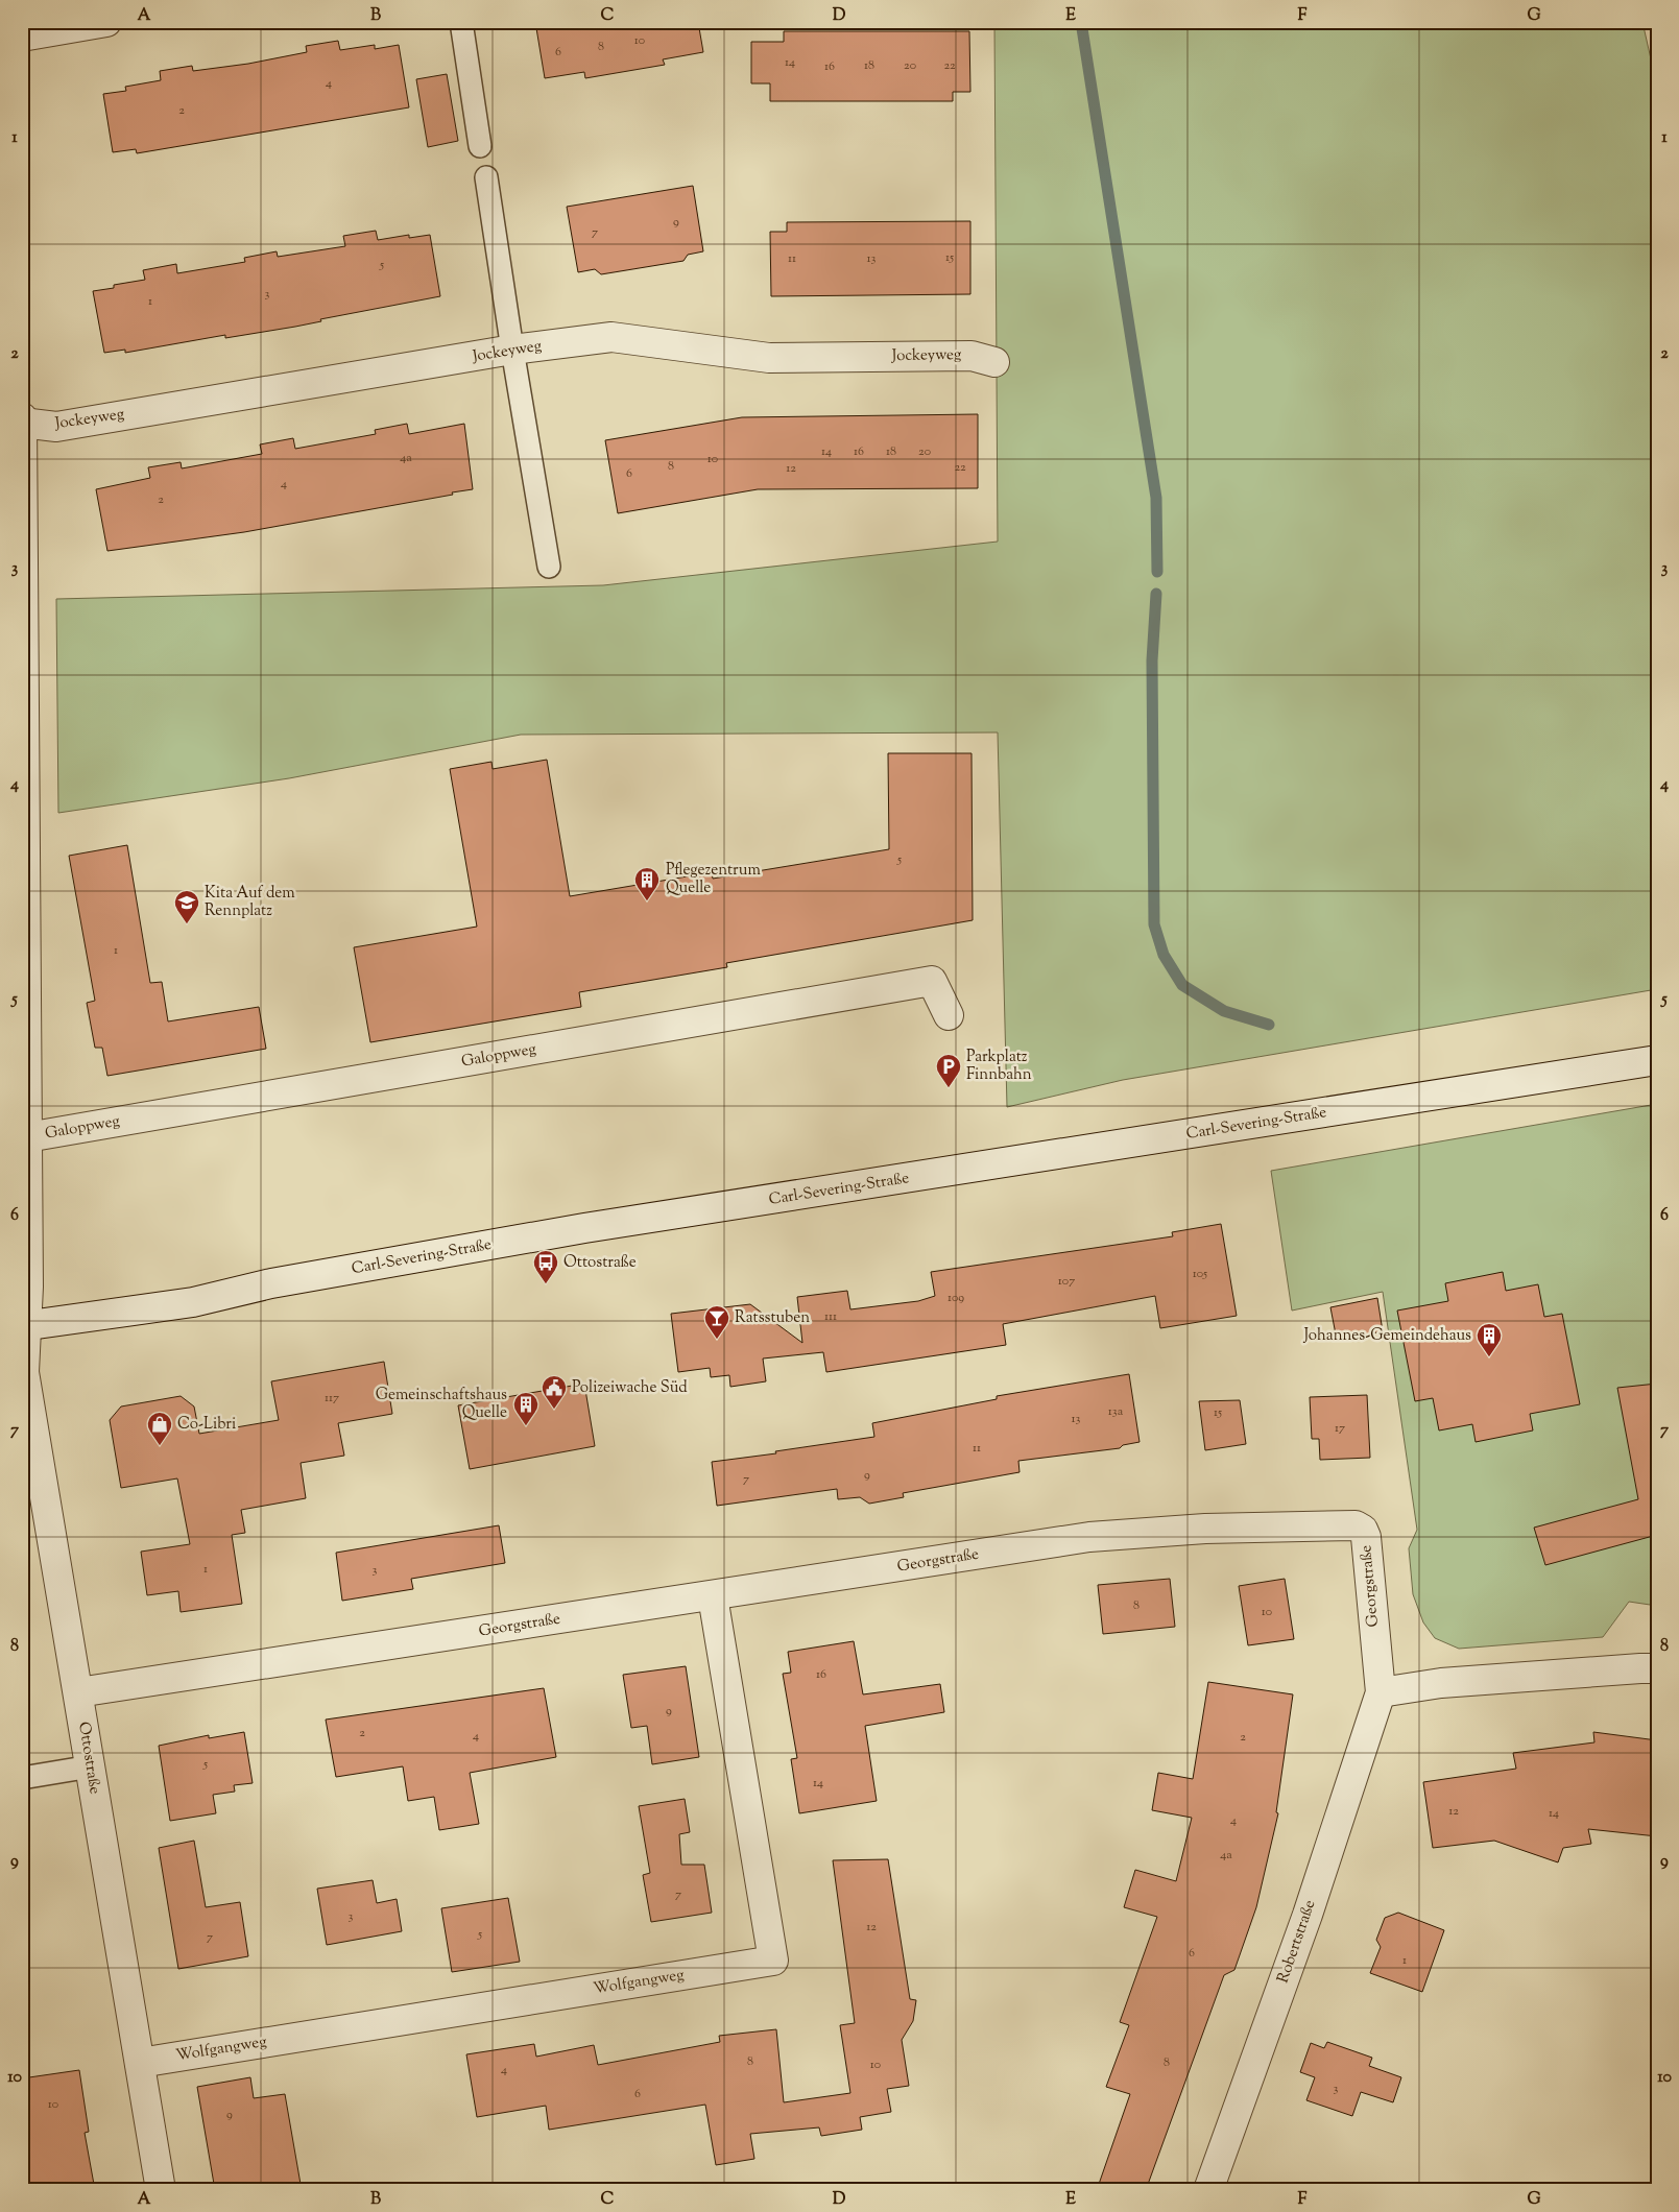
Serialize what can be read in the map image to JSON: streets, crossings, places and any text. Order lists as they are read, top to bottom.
{
  "streets": {
    "street": [
      "Jockeyweg",
      "Galoppweg",
      "Carl-Severing-Straße",
      "Georgstraße",
      "Ottostraße",
      "Robertstraße",
      "Wolfgangweg"
    ]
  },
  "crossings": [
    ["Jockeyweg", "Ottostraße"],
    ["Galoppweg", "Ottostraße"],
    ["Carl-Severing-Straße", "Ottostraße"],
    ["Georgstraße", "Ottostraße"],
    ["Georgstraße", "Robertstraße"],
    ["Georgstraße", "Wolfgangweg"],
    ["Ottostraße", "Wolfgangweg"]
  ],
  "places": {
    "building": ["Pflegezentrum Quelle", "Johannes-Gemeindehaus", "Gemeinschaftshaus Quelle"],
    "school or university": ["Kita Auf dem Rennplatz"],
    "parking": ["Parkplatz Finnbahn"],
    "bus stop": ["Ottostraße"],
    "bar": ["Ratsstuben"],
    "public building": ["Polizeiwache Süd"],
    "shop": ["Co-Libri"]
  },
  "house_numbers": [
    "10",
    "8",
    "6",
    "14",
    "18",
    "20",
    "22",
    "16",
    "4",
    "2",
    "9",
    "7",
    "15",
    "11",
    "13",
    "5",
    "3",
    "1",
    "14",
    "16",
    "18",
    "20",
    "4a",
    "10",
    "8",
    "22",
    "12",
    "6",
    "4",
    "2",
    "5",
    "1",
    "105",
    "107",
    "109",
    "111",
    "117",
    "13a",
    "15",
    "13",
    "17",
    "11",
    "9",
    "7",
    "1",
    "3",
    "8",
    "10",
    "16",
    "9",
    "2",
    "4",
    "2",
    "5",
    "14",
    "12",
    "14",
    "4",
    "4a",
    "7",
    "3",
    "12",
    "5",
    "7",
    "6",
    "1",
    "8",
    "8",
    "10",
    "4",
    "3",
    "6",
    "10",
    "9"
  ],
  "grid": {
    "columns": [
      "A",
      "B",
      "C",
      "D",
      "E",
      "F",
      "G"
    ],
    "rows": [
      "1",
      "2",
      "3",
      "4",
      "5",
      "6",
      "7",
      "8",
      "9",
      "10"
    ]
  }
}
